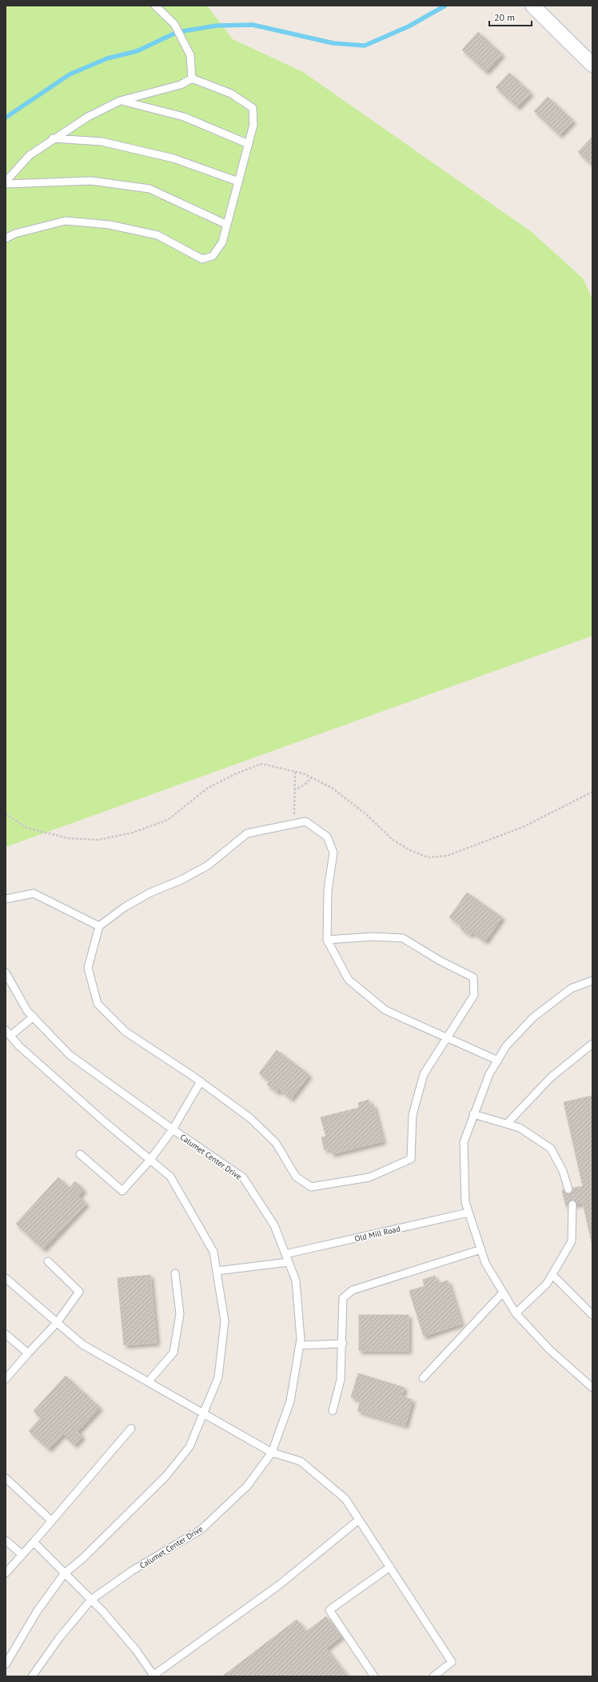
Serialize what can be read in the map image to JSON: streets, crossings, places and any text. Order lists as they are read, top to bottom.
{
  "streets": {
    "lane": ["Calumet Center Drive", "Old Mill Road"]
  },
  "crossings": [
    ["Calumet Center Drive", "Old Mill Road"]
  ],
  "scale_bar": "20 m"
}
